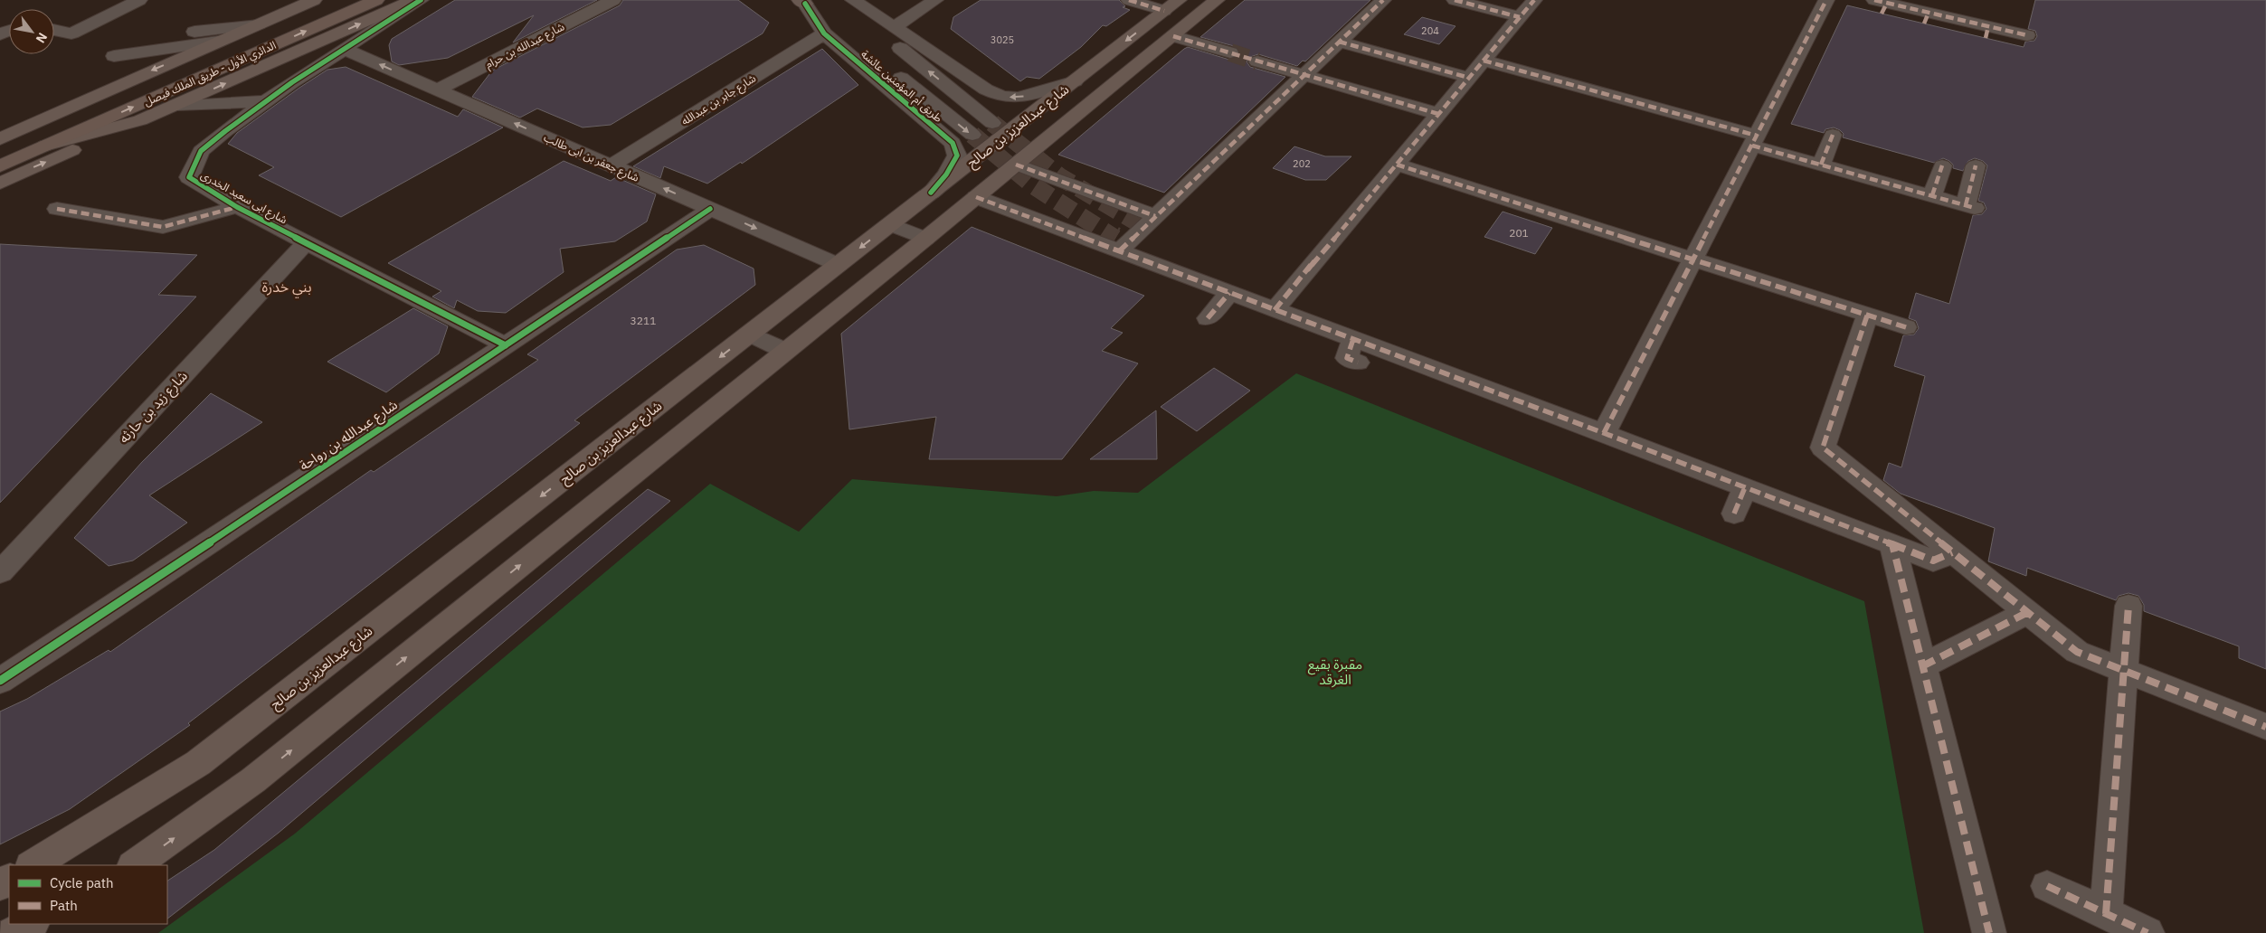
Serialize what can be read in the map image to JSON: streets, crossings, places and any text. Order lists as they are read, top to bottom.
{
  "streets": {
    "highway": ["الدائري الأول - طريق الملك فيصل"],
    "main road": ["شارع عبدالعزيز بن صالح"],
    "street": [
      "شارع عبدالله بن حرام",
      "طريق أم المؤمنين عائشة",
      "شارع جابر بن عبدالله",
      "شارع جعفر بن ابى طالب",
      "شارع ابى سعيد الخدرى",
      "شارع زيد بن حارثه",
      "شارع عبدالله بن رواحة"
    ]
  },
  "crossings": [
    ["شارع عبدالله بن حرام", "شارع جعفر بن ابى طالب"],
    ["طريق أم المؤمنين عائشة", "شارع جابر بن عبدالله"],
    ["طريق أم المؤمنين عائشة", "شارع عبدالعزيز بن صالح"],
    ["شارع جابر بن عبدالله", "شارع جعفر بن ابى طالب"],
    ["شارع عبدالعزيز بن صالح", "شارع جعفر بن ابى طالب"],
    ["شارع جعفر بن ابى طالب", "شارع ابى سعيد الخدرى"],
    ["شارع جعفر بن ابى طالب", "شارع عبدالله بن رواحة"],
    ["شارع ابى سعيد الخدرى", "شارع زيد بن حارثه"],
    ["شارع ابى سعيد الخدرى", "شارع عبدالله بن رواحة"]
  ],
  "districts": ["بني خدرة"],
  "parks": ["مقبرة بقيع الغرقد"],
  "house_numbers": [
    "204",
    "3025",
    "202",
    "201",
    "3211"
  ],
  "legend": ["Cycle path", "Path"],
  "north": "bottom right"
}
